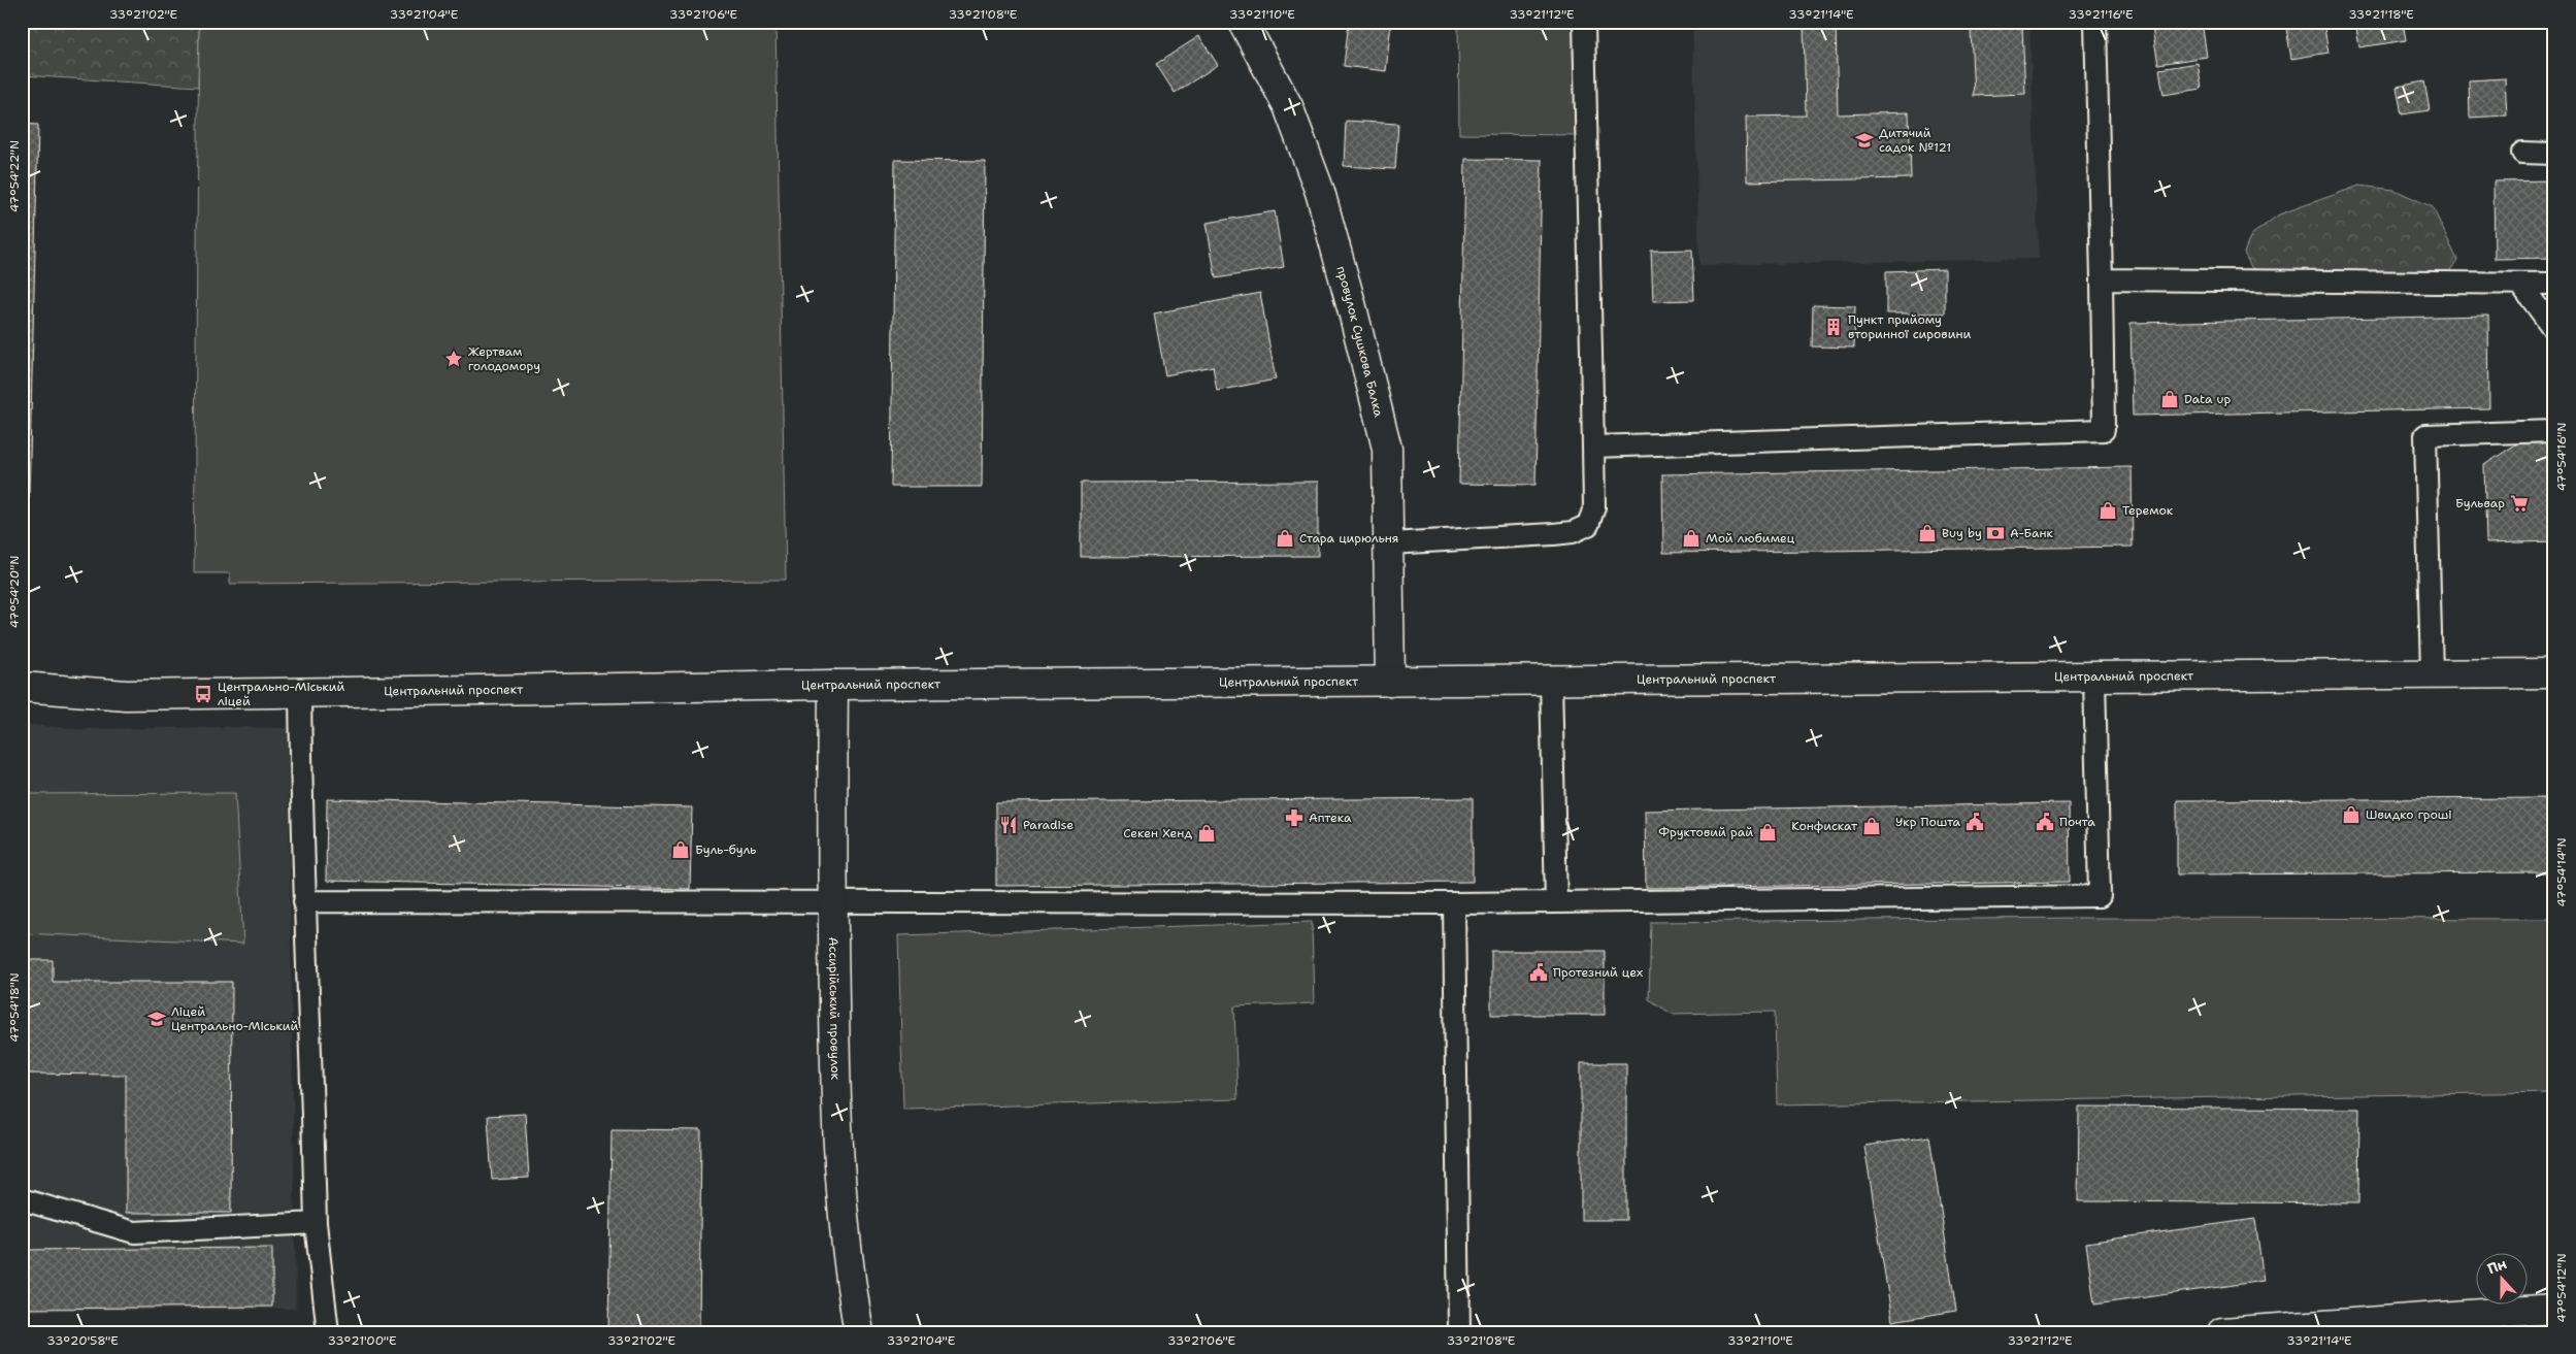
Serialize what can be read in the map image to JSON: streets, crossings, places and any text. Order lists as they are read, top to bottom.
{
  "streets": {
    "main road": ["провулок Сушкова Балка", "Центральний проспект", "Ассирійський провулок"]
  },
  "crossings": [
    ["провулок Сушкова Балка", "Центральний проспект"],
    ["Центральний проспект", "Ассирійський провулок"]
  ],
  "places": {
    "school or university": ["Дитячий садок №121", "Ліцей Центрально-Міський"],
    "building": ["Пункт прийому вторинної сировини"],
    "place": ["Жертвам голодомору"],
    "shop": [
      "Data up",
      "Теремок",
      "Buy by",
      "Стара цирюльня",
      "Мой любимец",
      "Швидко гроші",
      "Конфискат",
      "Фруктовий рай",
      "Секен Хенд",
      "Буль-буль"
    ],
    "supermarket": ["Бульвар"],
    "bank": ["А-Банк"],
    "bus stop": ["Центрально-Міський ліцей"],
    "pharmacy": ["Аптека"],
    "public building": ["Укр Пошта", "Почта", "Протезний цех"],
    "restaurant": ["Paradise"]
  },
  "north": "top",
  "coordinates": [
    "33°21'02\"E",
    "33°21'04\"E",
    "33°21'06\"E",
    "33°21'08\"E",
    "33°21'10\"E",
    "33°21'12\"E",
    "33°21'14\"E",
    "33°21'16\"E",
    "33°21'18\"E",
    "47°54'22\"N",
    "47°54'16\"N",
    "47°54'20\"N",
    "47°54'14\"N",
    "47°54'18\"N",
    "47°54'12\"N",
    "33°20'58\"E",
    "33°21'00\"E"
  ]
}
